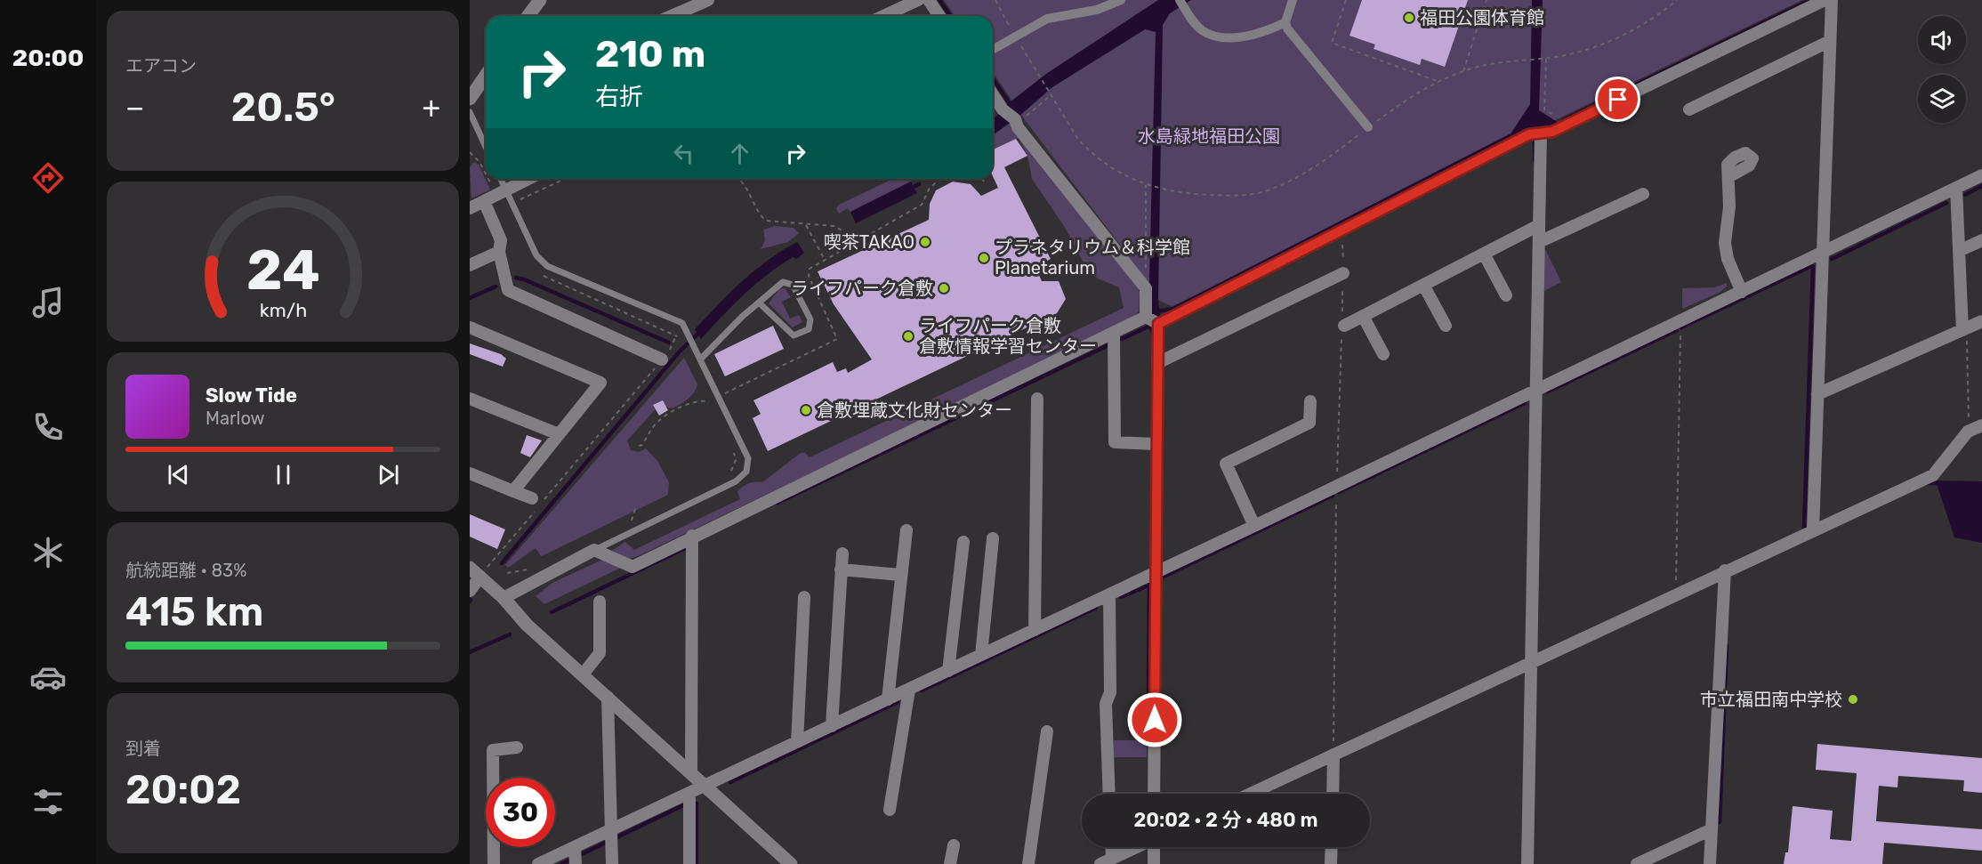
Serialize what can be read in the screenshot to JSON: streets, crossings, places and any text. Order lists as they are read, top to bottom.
{
  "parks": ["水島緑地福田公園"],
  "places": [
    "福田公園体育館",
    "喫茶TAKAO",
    "プラネタリウム＆科学館 Planetarium",
    "ライフパーク倉敷",
    "ライフパーク倉敷 倉敷情報学習センター",
    "倉敷埋蔵文化財センター",
    "市立福田南中学校"
  ],
  "page": {
    "tabs": "20:00",
    "tile": [
      "エアコン",
      ["航続距離 · 83%", "415 km"],
      ["到着", "20:02"]
    ],
    "turn": ["210 m", "右折"],
    "heat": ["−", "20.5°", "+"],
    "song": ["Slow Tide", "Marlow"],
    "limit": "30",
    "trip": "20:02 · 2 分 · 480 m",
    "gauge": ["24", "km/h"]
  }
}
